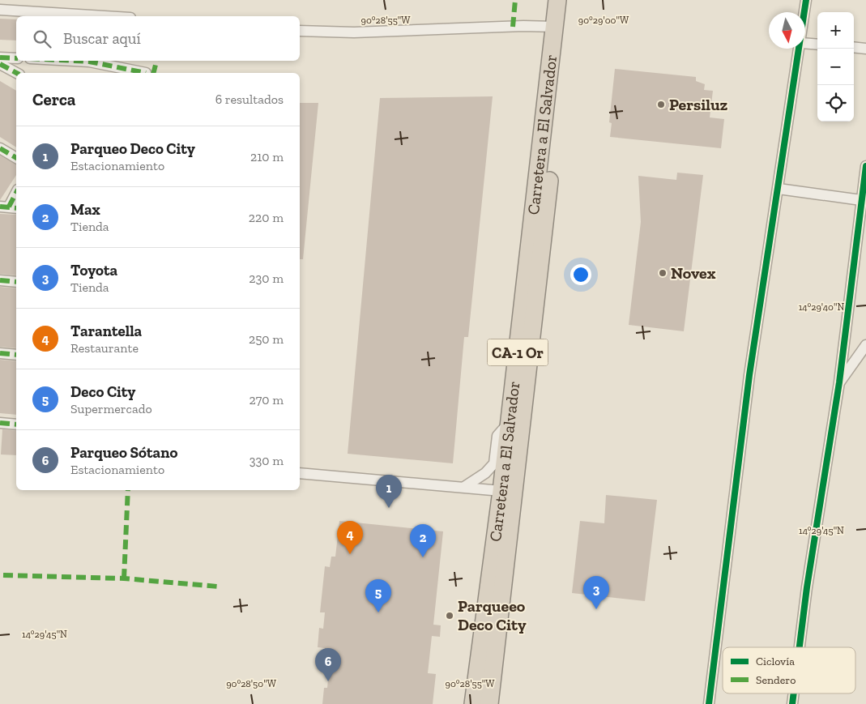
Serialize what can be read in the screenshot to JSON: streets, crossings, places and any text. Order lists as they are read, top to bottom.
{
  "streets": {
    "highway": ["Carretera a El Salvador", "CA-1 Or"]
  },
  "places": ["Persiluz", "Novex", "Parqueeo Deco City"],
  "legend": ["Ciclovía", "Sendero"],
  "north": "bottom",
  "page": {
    "map_buttons": ["+", "−"],
    "search": "Buscar aquí",
    "heading": ["Cerca", "6 resultados"],
    "list": [
      {
        "mark": "1",
        "name": "Parqueo Deco City",
        "note": "Estacionamiento",
        "value": "210 m"
      },
      {
        "mark": "2",
        "name": "Max",
        "note": "Tienda",
        "value": "220 m"
      },
      {
        "mark": "3",
        "name": "Toyota",
        "note": "Tienda",
        "value": "230 m"
      },
      {
        "mark": "4",
        "name": "Tarantella",
        "note": "Restaurante",
        "value": "250 m"
      },
      {
        "mark": "5",
        "name": "Deco City",
        "note": "Supermercado",
        "value": "270 m"
      },
      {
        "mark": "6",
        "name": "Parqueo Sótano",
        "note": "Estacionamiento",
        "value": "330 m"
      }
    ],
    "pins": [
      "1",
      "4",
      "2",
      "3",
      "5",
      "6"
    ]
  },
  "coordinates": [
    "90°28'55\"W",
    "90°29'00\"W",
    "14°29'40\"N",
    "14°29'45\"N",
    "90°28'50\"W"
  ]
}
